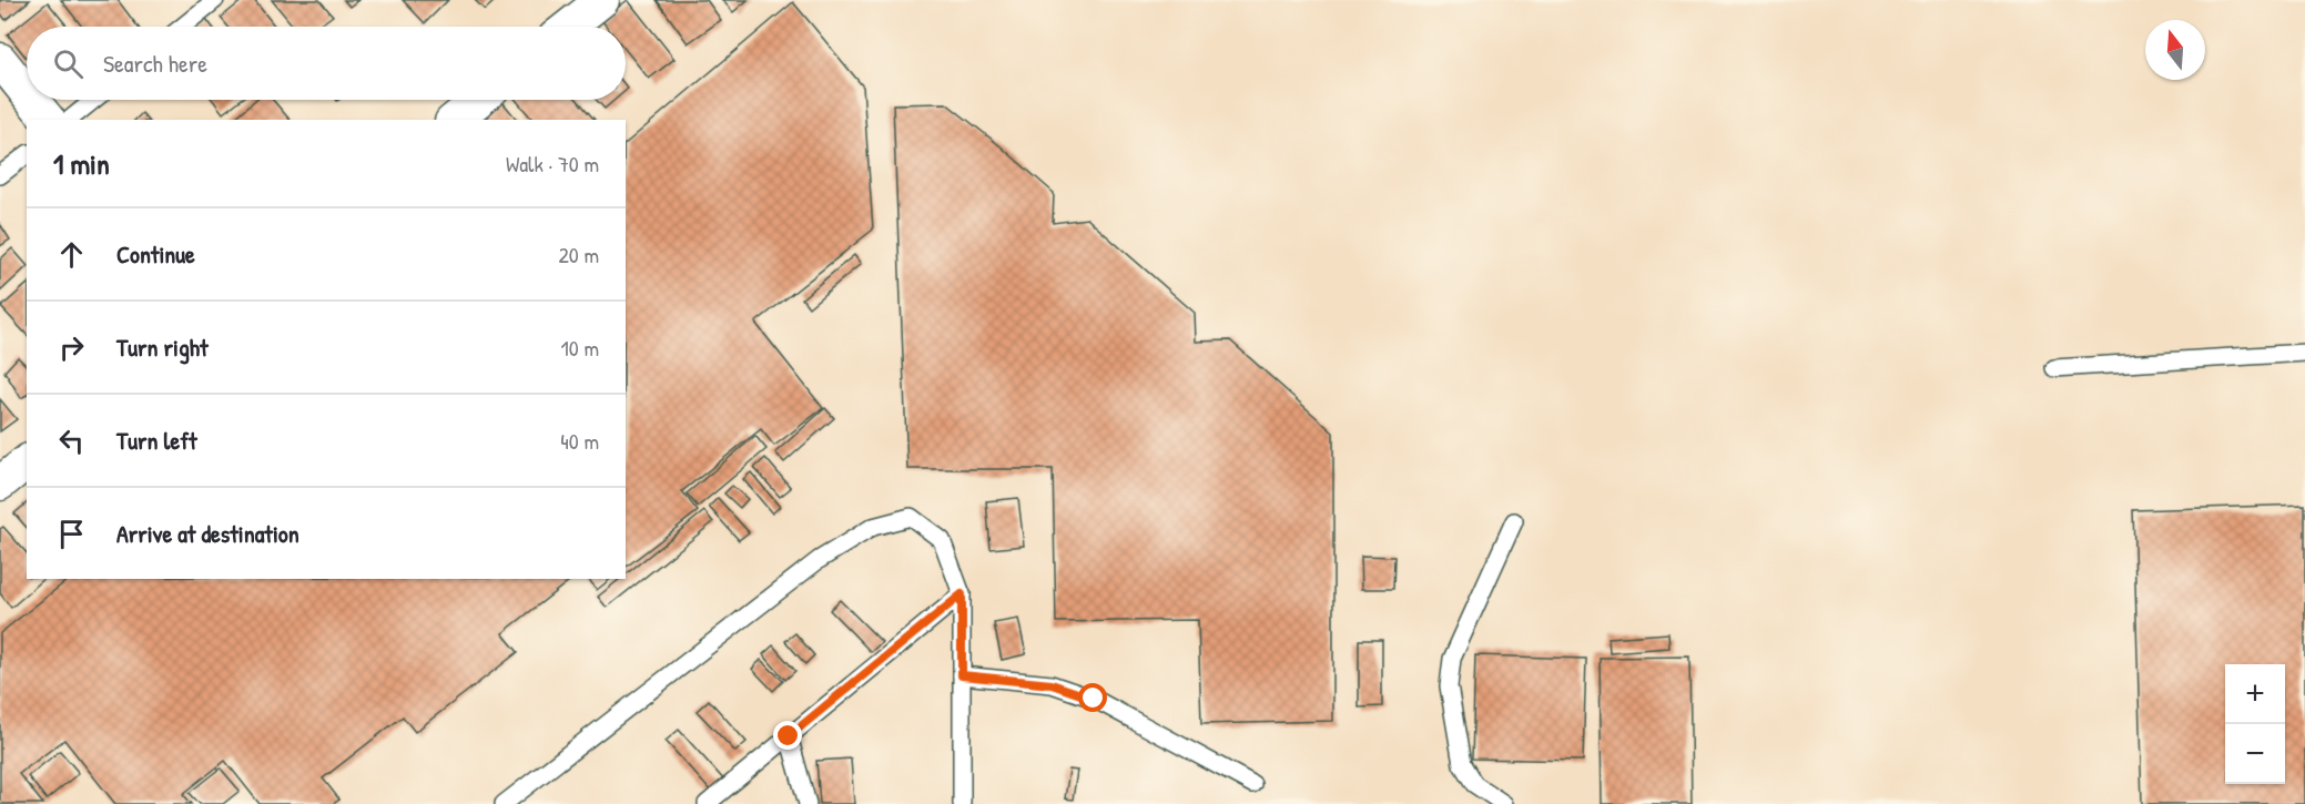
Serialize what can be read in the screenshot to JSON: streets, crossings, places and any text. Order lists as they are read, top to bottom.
{
  "north": "top",
  "page": {
    "search": "Search here",
    "heading": ["1 min", "Walk · 70 m"],
    "list": [
      ["Continue", "20 m"],
      ["Turn right", "10 m"],
      ["Turn left", "40 m"],
      "Arrive at destination"
    ],
    "map_buttons": ["+", "−"]
  }
}
